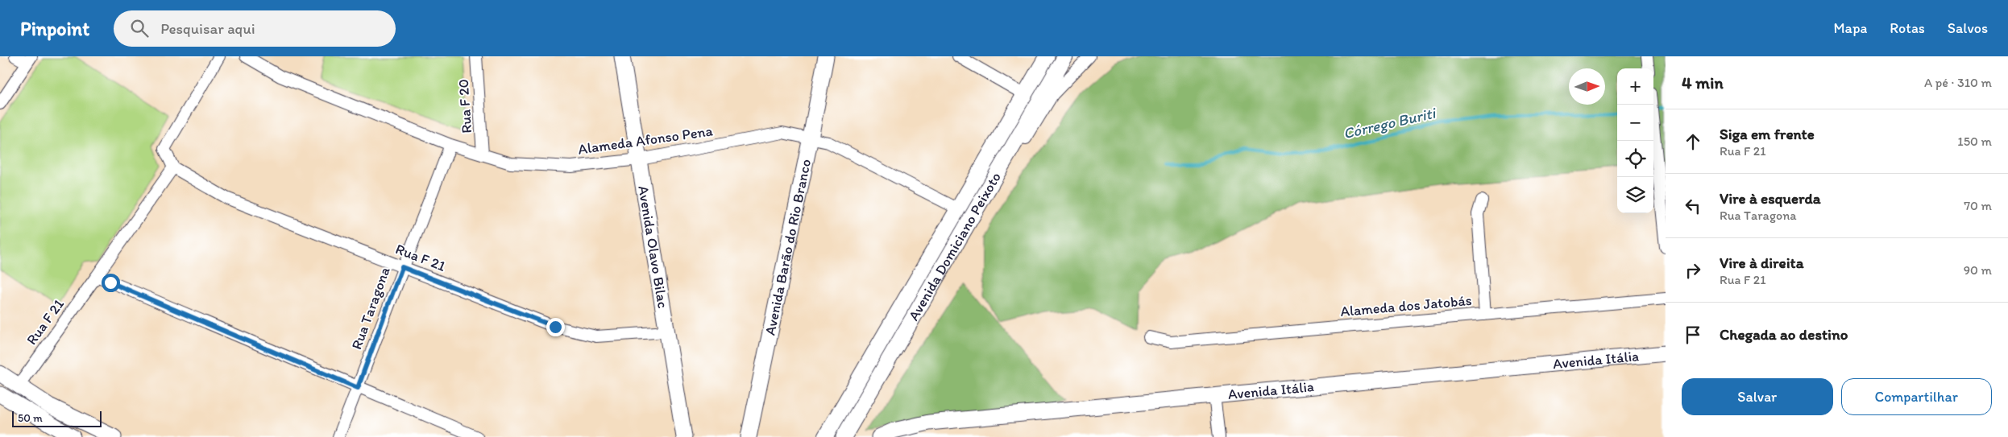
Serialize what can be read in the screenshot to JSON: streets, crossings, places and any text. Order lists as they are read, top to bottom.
{
  "streets": {
    "street": [
      "Rua F 20",
      "Alameda Afonso Pena",
      "Avenida Olavo Bilac",
      "Avenida Domiciano Peixoto",
      "Avenida Barão do Rio Branco",
      "Rua F 21",
      "Alameda dos Jatobás",
      "Rua Taragona",
      "Avenida Itália"
    ]
  },
  "crossings": [
    ["Rua F 20", "Alameda Afonso Pena"],
    ["Alameda Afonso Pena", "Avenida Olavo Bilac"],
    ["Alameda Afonso Pena", "Avenida Domiciano Peixoto"],
    ["Alameda Afonso Pena", "Avenida Barão do Rio Branco"],
    ["Alameda Afonso Pena", "Rua Taragona"],
    ["Avenida Olavo Bilac", "Rua F 21"],
    ["Rua F 21", "Rua Taragona"]
  ],
  "water": ["Córrego Buriti"],
  "scale_bar": "50 m",
  "north": "right",
  "page": {
    "header": "Pinpoint",
    "search": "Pesquisar aqui",
    "nav": ["Mapa", "Rotas", "Salvos"],
    "heading": ["4 min", "A pé · 310 m"],
    "map_buttons": ["+", "−"],
    "list": [
      ["Siga em frente", "Rua F 21", "150 m"],
      ["Vire à esquerda", "Rua Taragona", "70 m"],
      ["Vire à direita", "Rua F 21", "90 m"],
      "Chegada ao destino"
    ],
    "buttons": ["Salvar", "Compartilhar"],
    "scale": "50 m"
  }
}
